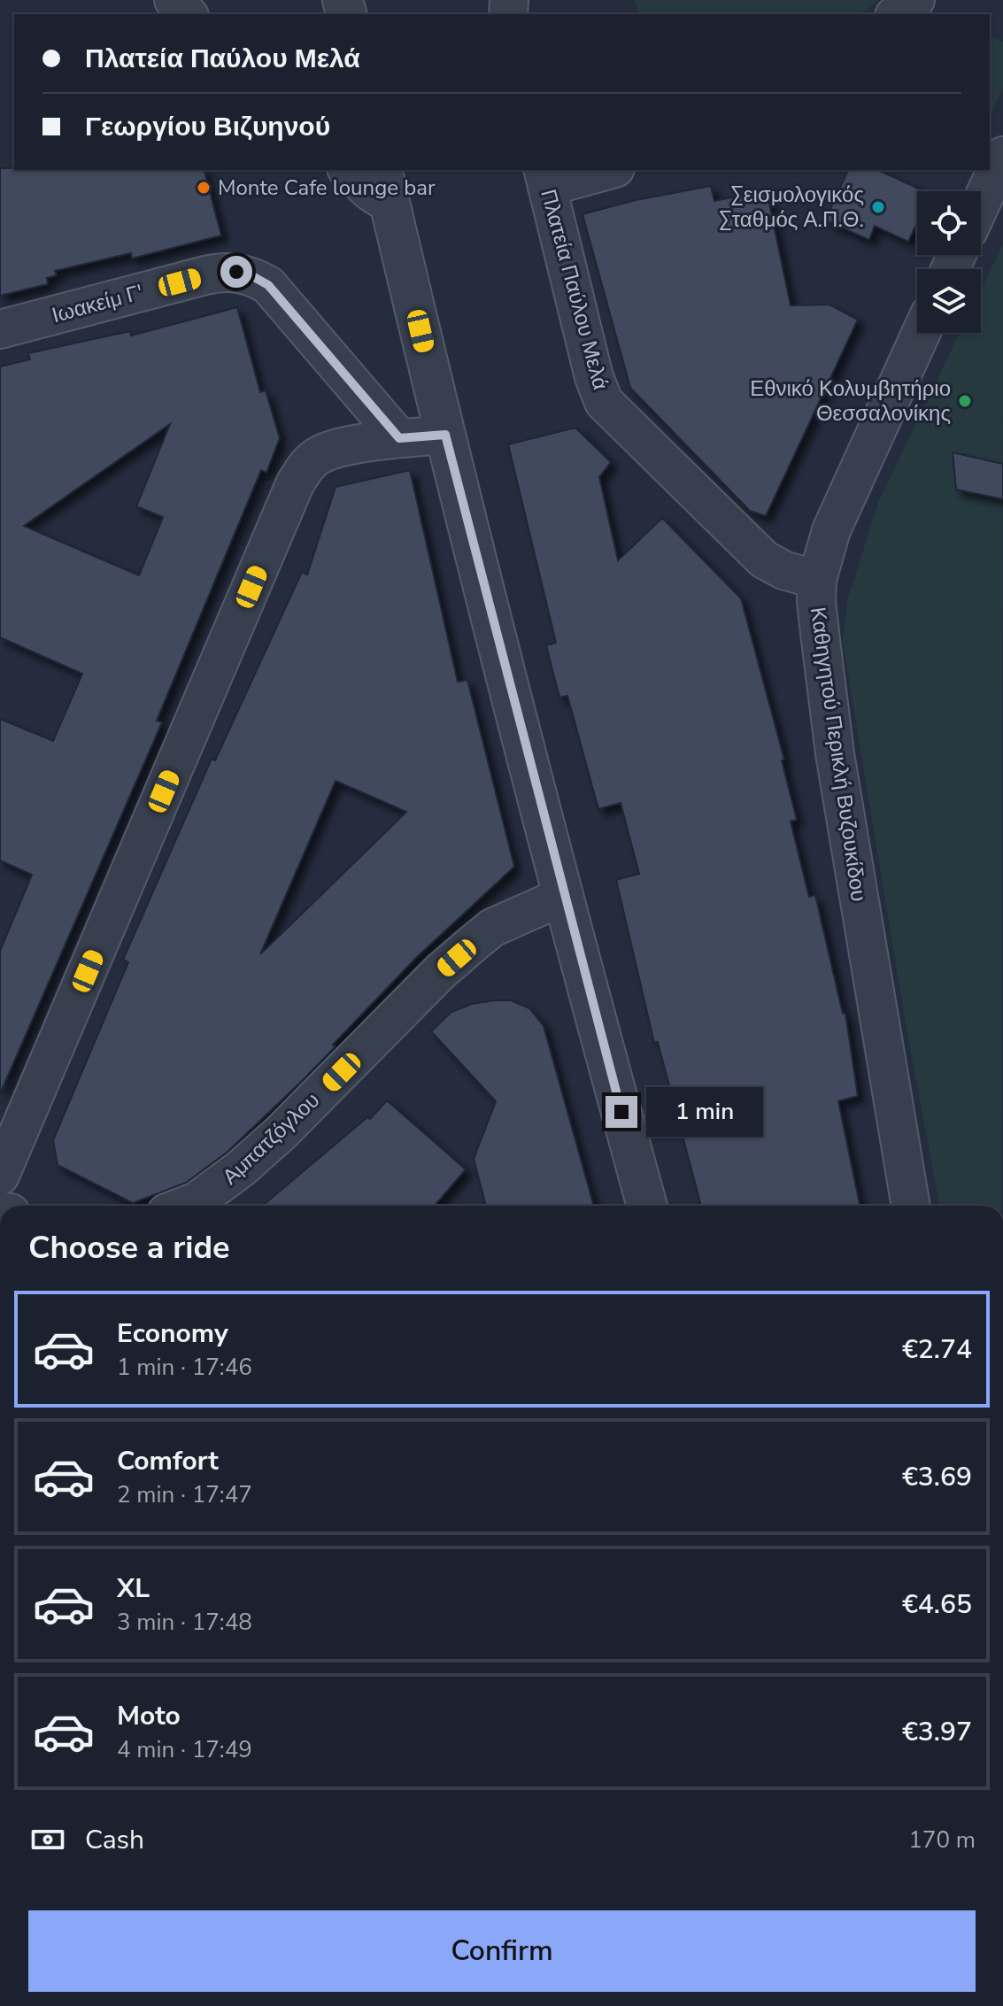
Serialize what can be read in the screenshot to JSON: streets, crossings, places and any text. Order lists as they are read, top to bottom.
{
  "streets": {
    "street": [
      "Πλατεία Παύλου Μελά",
      "Ιωακείμ Γ'",
      "Καθηγητού Περικλή Βυζουκίδου",
      "Αμπατζόγλου"
    ]
  },
  "crossings": [
    ["Πλατεία Παύλου Μελά", "Καθηγητού Περικλή Βυζουκίδου"]
  ],
  "places": ["Monte Cafe lounge bar", "Σεισμολογικός Σταθμός Α.Π.Θ.", "Εθνικό Κολυμβητήριο Θεσσαλονίκης"],
  "page": {
    "banner": ["Πλατεία Παύλου Μελά", "Γεωργίου Βιζυηνού"],
    "bubble": "1 min",
    "heading": "Choose a ride",
    "list": [
      {
        "name": "Economy",
        "note": "1 min · 17:46",
        "value": "€2.74"
      },
      {
        "name": "Comfort",
        "note": "2 min · 17:47",
        "value": "€3.69"
      },
      {
        "name": "XL",
        "note": "3 min · 17:48",
        "value": "€4.65"
      },
      {
        "name": "Moto",
        "note": "4 min · 17:49",
        "value": "€3.97"
      }
    ],
    "pay": ["Cash", "170 m"],
    "buttons": "Confirm"
  }
}
